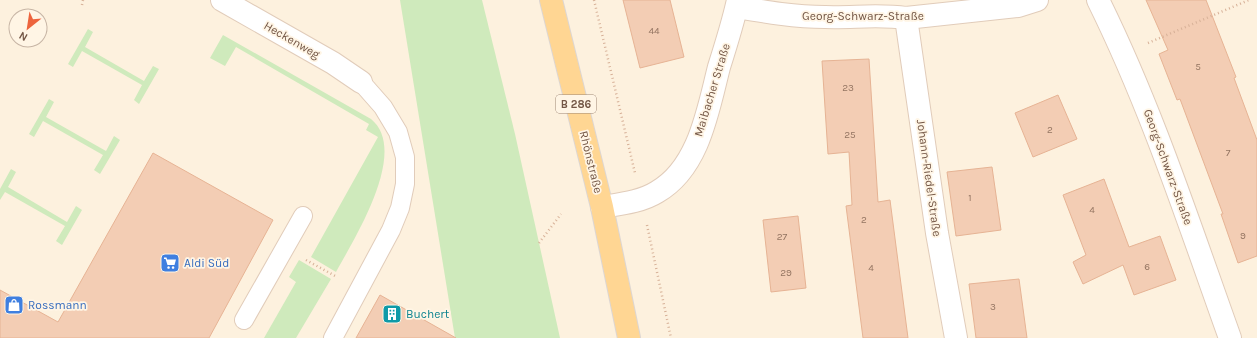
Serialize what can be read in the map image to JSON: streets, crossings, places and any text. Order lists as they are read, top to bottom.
{
  "streets": {
    "main road": ["B 286", "Rhönstraße"],
    "street": [
      "Georg-Schwarz-Straße",
      "Heckenweg",
      "Maibacher Straße",
      "Johann-Riedel-Straße"
    ]
  },
  "crossings": [
    ["Georg-Schwarz-Straße", "Maibacher Straße"],
    ["Georg-Schwarz-Straße", "Johann-Riedel-Straße"],
    ["Maibacher Straße", "B 286"],
    ["Maibacher Straße", "Rhönstraße"],
    ["B 286", "Rhönstraße"]
  ],
  "places": {
    "supermarket": ["Aldi Süd"],
    "shop": ["Rossmann"],
    "building": ["Buchert"]
  },
  "house_numbers": [
    "44",
    "5",
    "23",
    "2",
    "25",
    "7",
    "1",
    "4",
    "2",
    "9",
    "27",
    "6",
    "4",
    "29",
    "3"
  ],
  "north": "bottom left"
}
